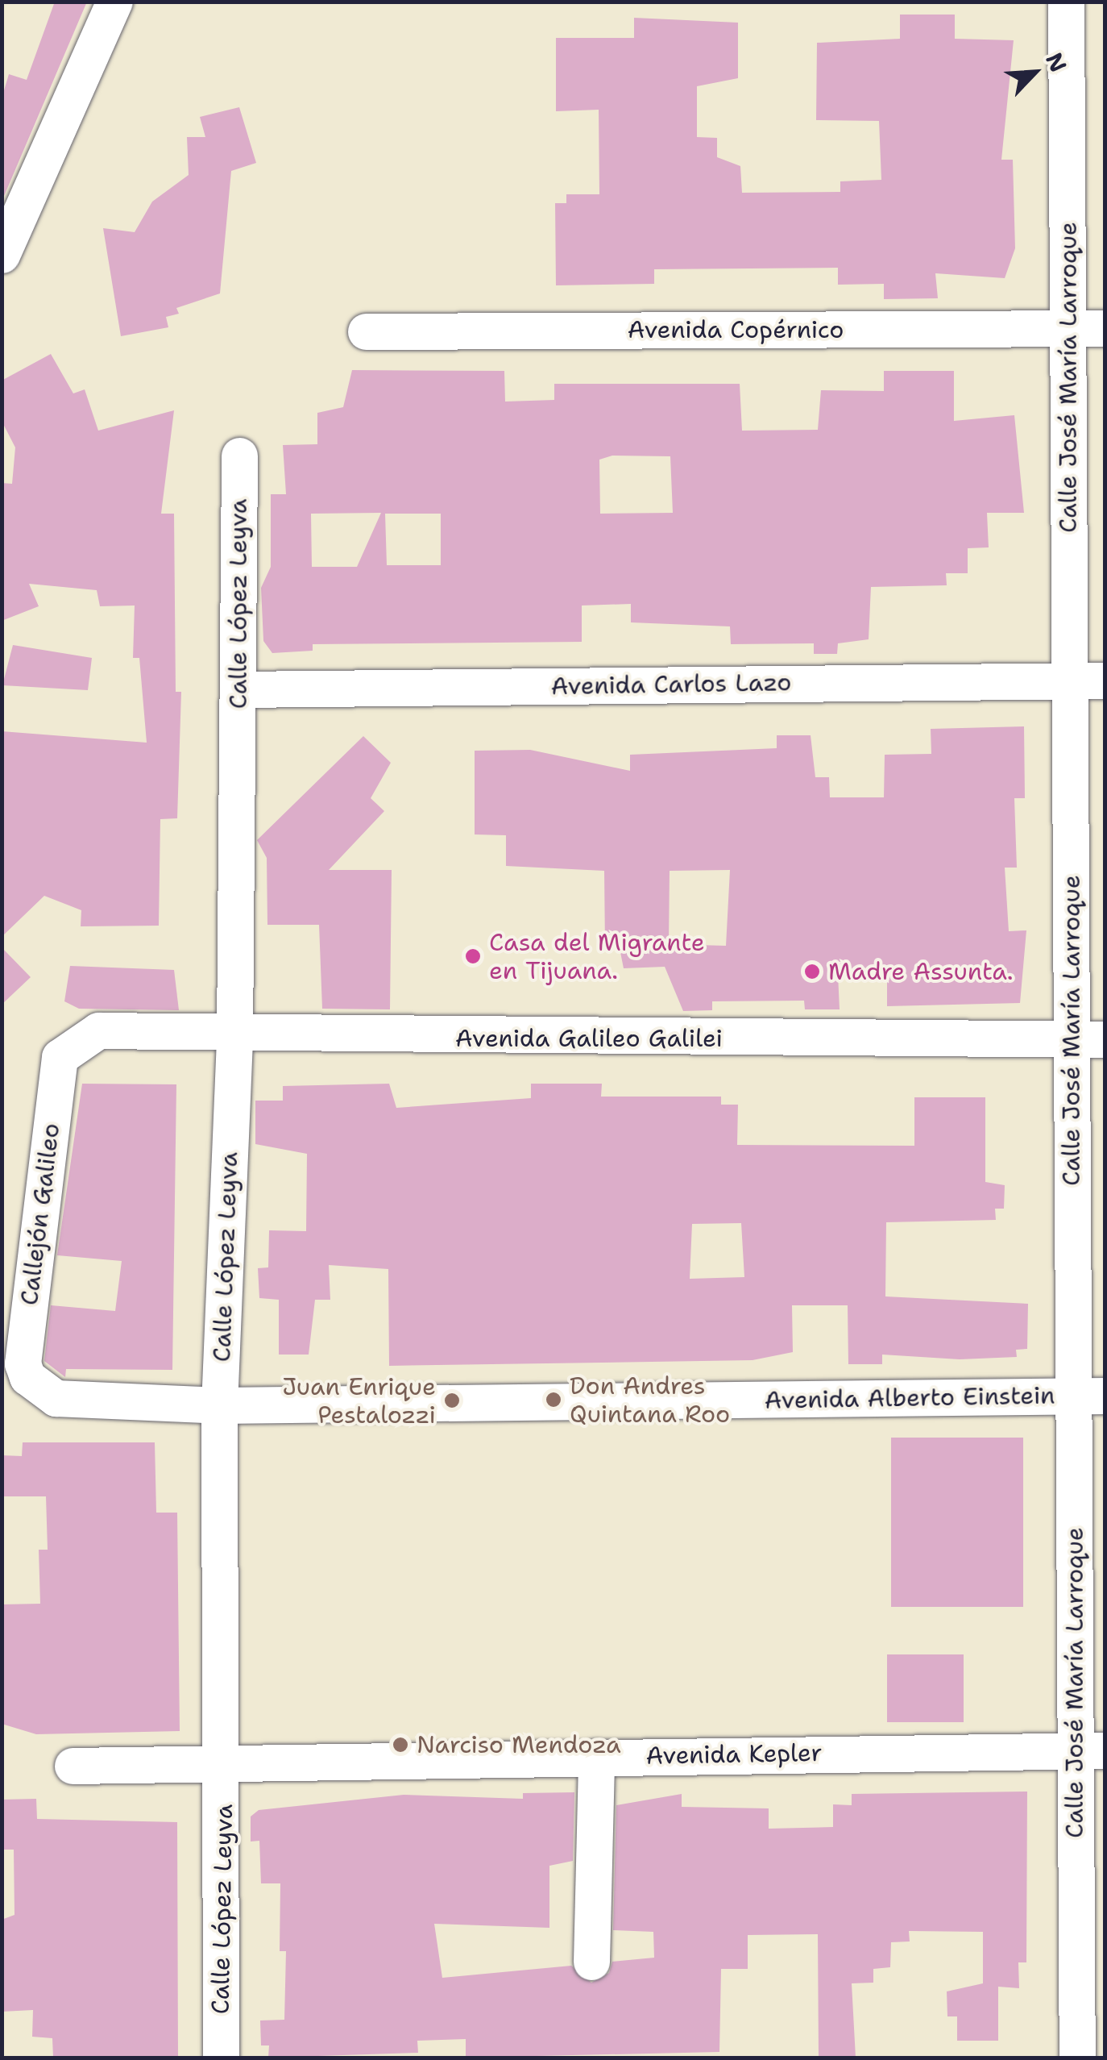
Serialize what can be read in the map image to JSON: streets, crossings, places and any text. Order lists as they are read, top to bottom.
{
  "streets": {
    "street": [
      "Avenida Copérnico",
      "Calle José María Larroque",
      "Calle López Leyva",
      "Avenida Carlos Lazo",
      "Avenida Galileo Galilei",
      "Callejón Galileo",
      "Avenida Alberto Einstein",
      "Avenida Kepler"
    ]
  },
  "crossings": [
    ["Avenida Copérnico", "Calle José María Larroque"],
    ["Calle José María Larroque", "Avenida Carlos Lazo"],
    ["Calle José María Larroque", "Avenida Galileo Galilei"],
    ["Calle José María Larroque", "Avenida Alberto Einstein"],
    ["Calle José María Larroque", "Avenida Kepler"],
    ["Calle López Leyva", "Avenida Carlos Lazo"],
    ["Calle López Leyva", "Avenida Galileo Galilei"],
    ["Calle López Leyva", "Avenida Alberto Einstein"],
    ["Calle López Leyva", "Avenida Kepler"],
    ["Avenida Galileo Galilei", "Callejón Galileo"],
    ["Callejón Galileo", "Avenida Alberto Einstein"]
  ],
  "places": [
    "Casa del Migrante en Tijuana.",
    "Madre Assunta.",
    "Don Andres Quintana Roo",
    "Juan Enrique Pestalozzi",
    "Narciso Mendoza"
  ],
  "north": "top right"
}
